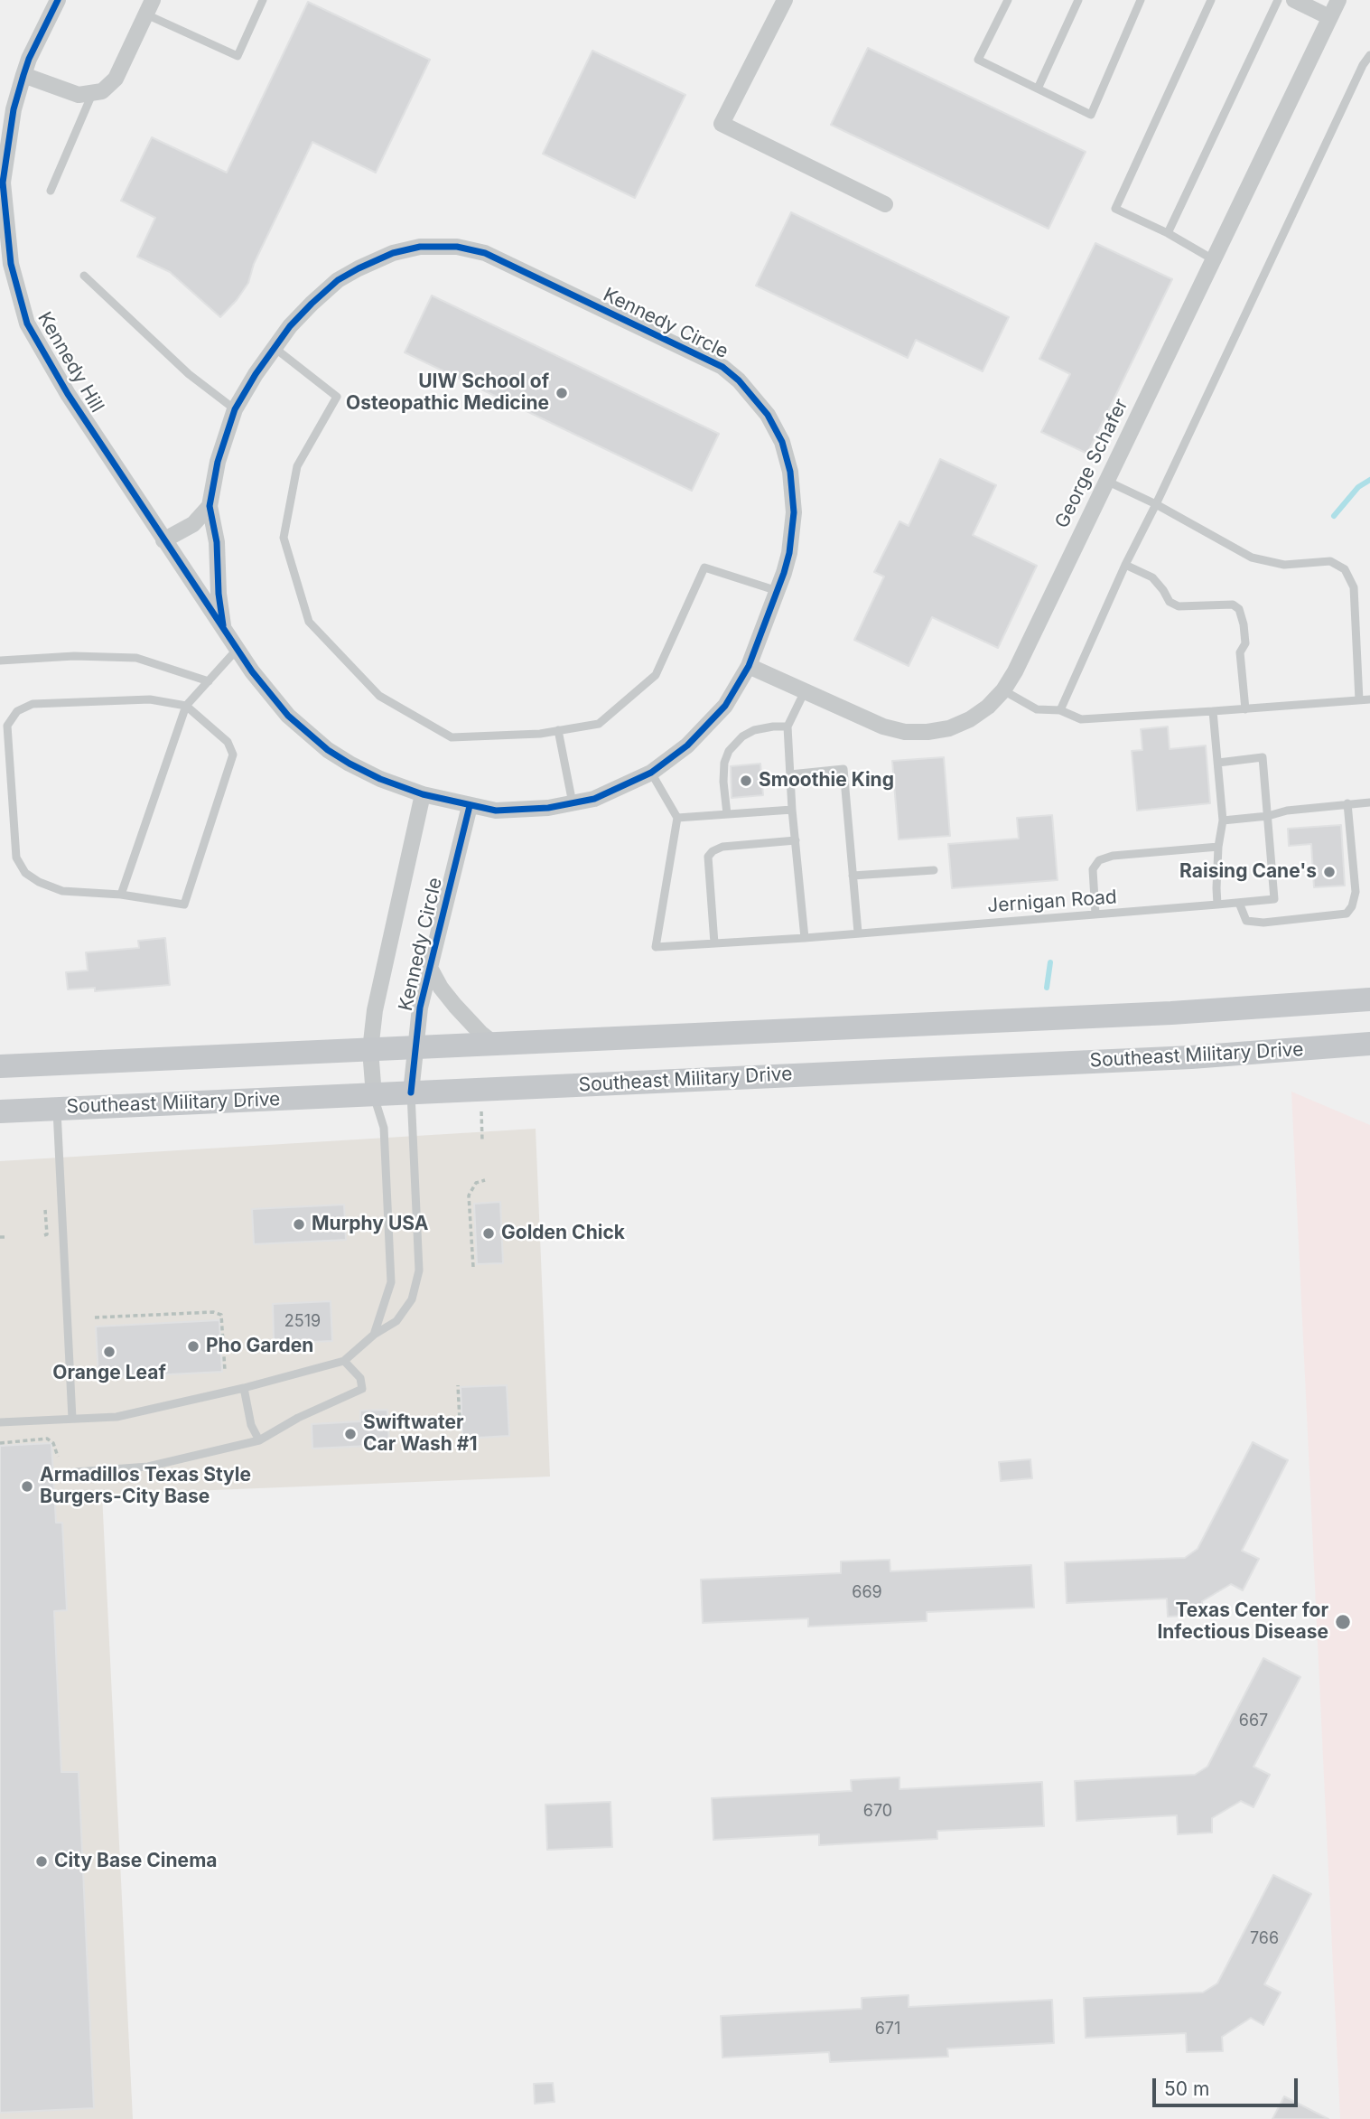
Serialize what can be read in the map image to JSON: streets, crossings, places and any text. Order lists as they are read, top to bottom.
{
  "streets": {
    "main road": ["Southeast Military Drive"],
    "street": ["Kennedy Circle", "Kennedy Hill", "George Schafer"],
    "lane": ["Jernigan Road"]
  },
  "crossings": [
    ["Kennedy Circle", "Kennedy Hill"],
    ["Kennedy Circle", "George Schafer"],
    ["Kennedy Circle", "Southeast Military Drive"]
  ],
  "places": [
    "UIW School of Osteopathic Medicine",
    "Smoothie King",
    "Raising Cane's",
    "Murphy USA",
    "Golden Chick",
    "Pho Garden",
    "Orange Leaf",
    "Swiftwater Car Wash #1",
    "Armadillos Texas Style Burgers-City Base",
    "Texas Center for Infectious Disease",
    "City Base Cinema"
  ],
  "house_numbers": [
    "2519",
    "669",
    "667",
    "670",
    "766",
    "671"
  ],
  "scale_bar": "50 m"
}
